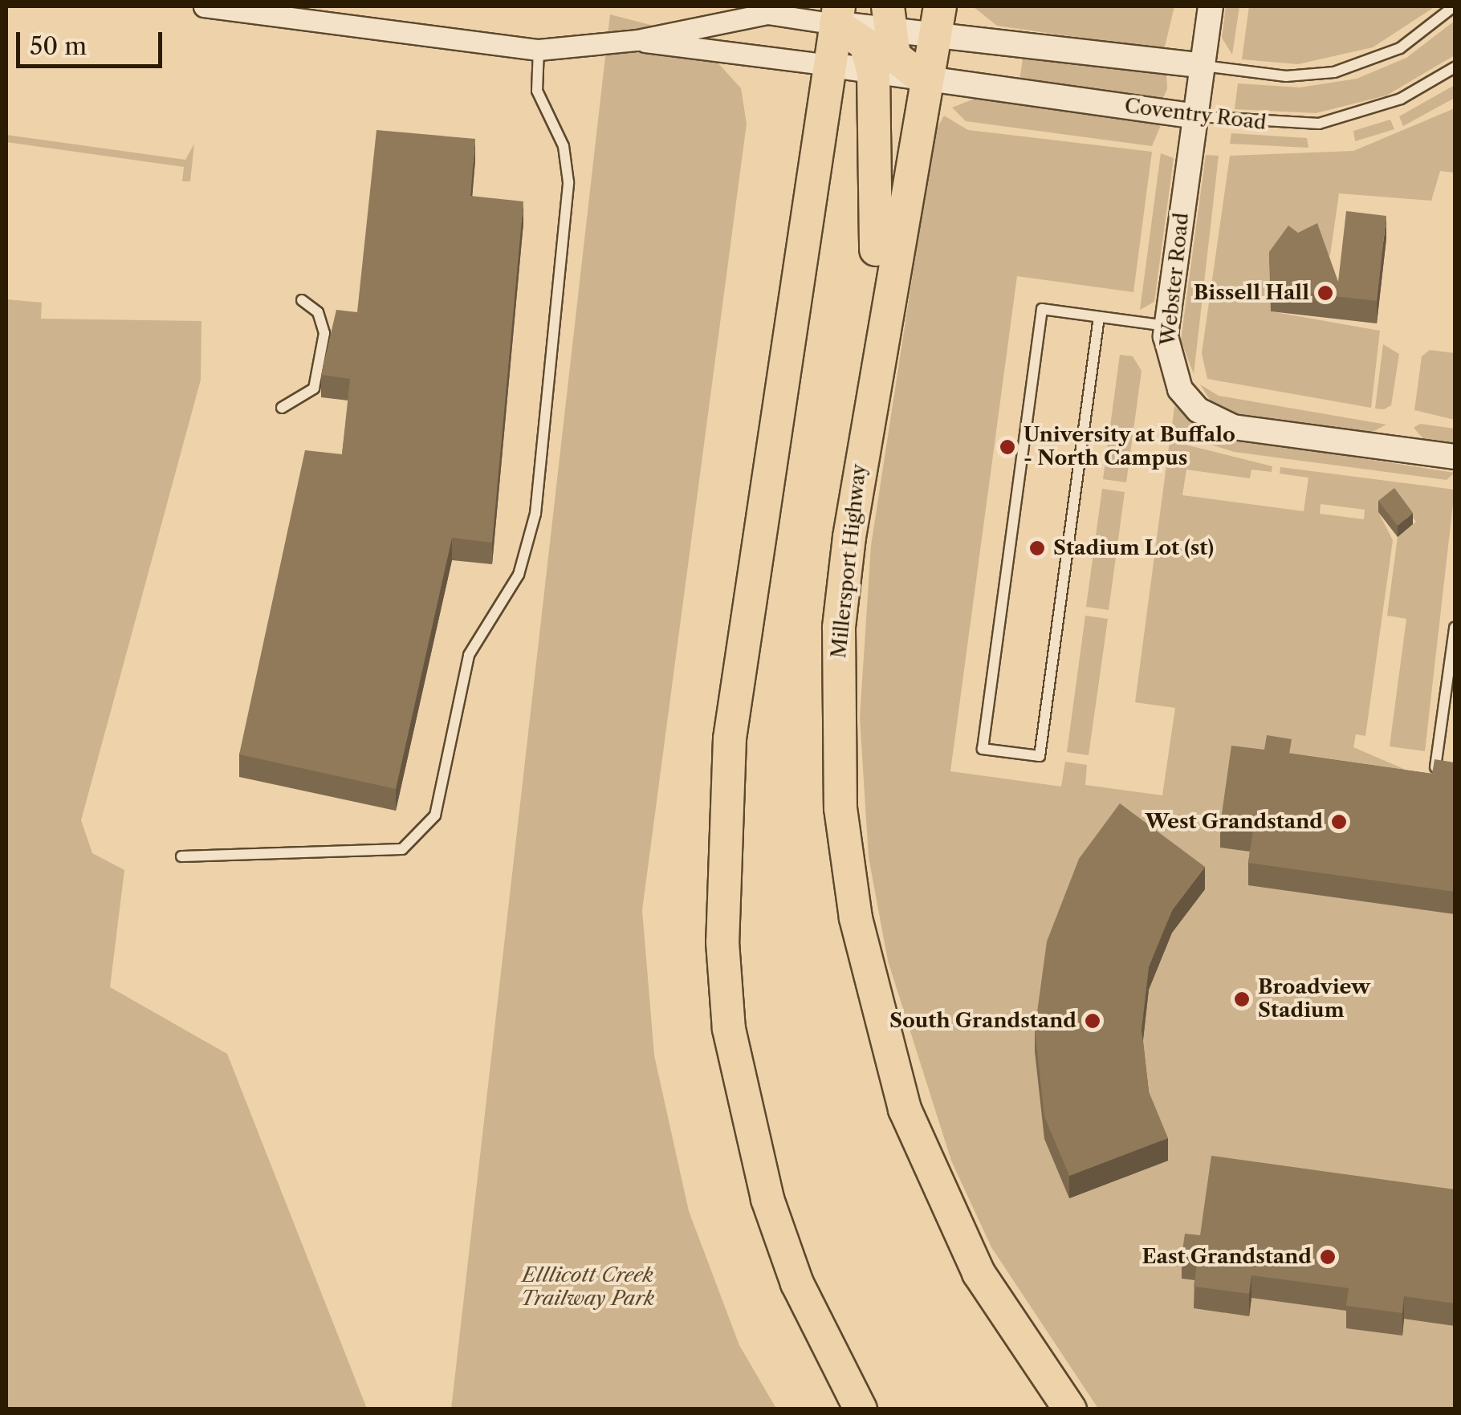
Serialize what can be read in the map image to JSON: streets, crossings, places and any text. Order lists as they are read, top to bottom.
{
  "streets": {
    "main road": ["Millersport Highway"],
    "street": ["Coventry Road", "Webster Road"]
  },
  "crossings": [
    ["Coventry Road", "Webster Road"],
    ["Coventry Road", "Millersport Highway"]
  ],
  "parks": ["Elllicott Creek Trailway Park"],
  "places": [
    "Bissell Hall",
    "University at Buffalo - North Campus",
    "Stadium Lot (st)",
    "West Grandstand",
    "Broadview Stadium",
    "South Grandstand",
    "East Grandstand"
  ],
  "scale_bar": "50 m"
}
